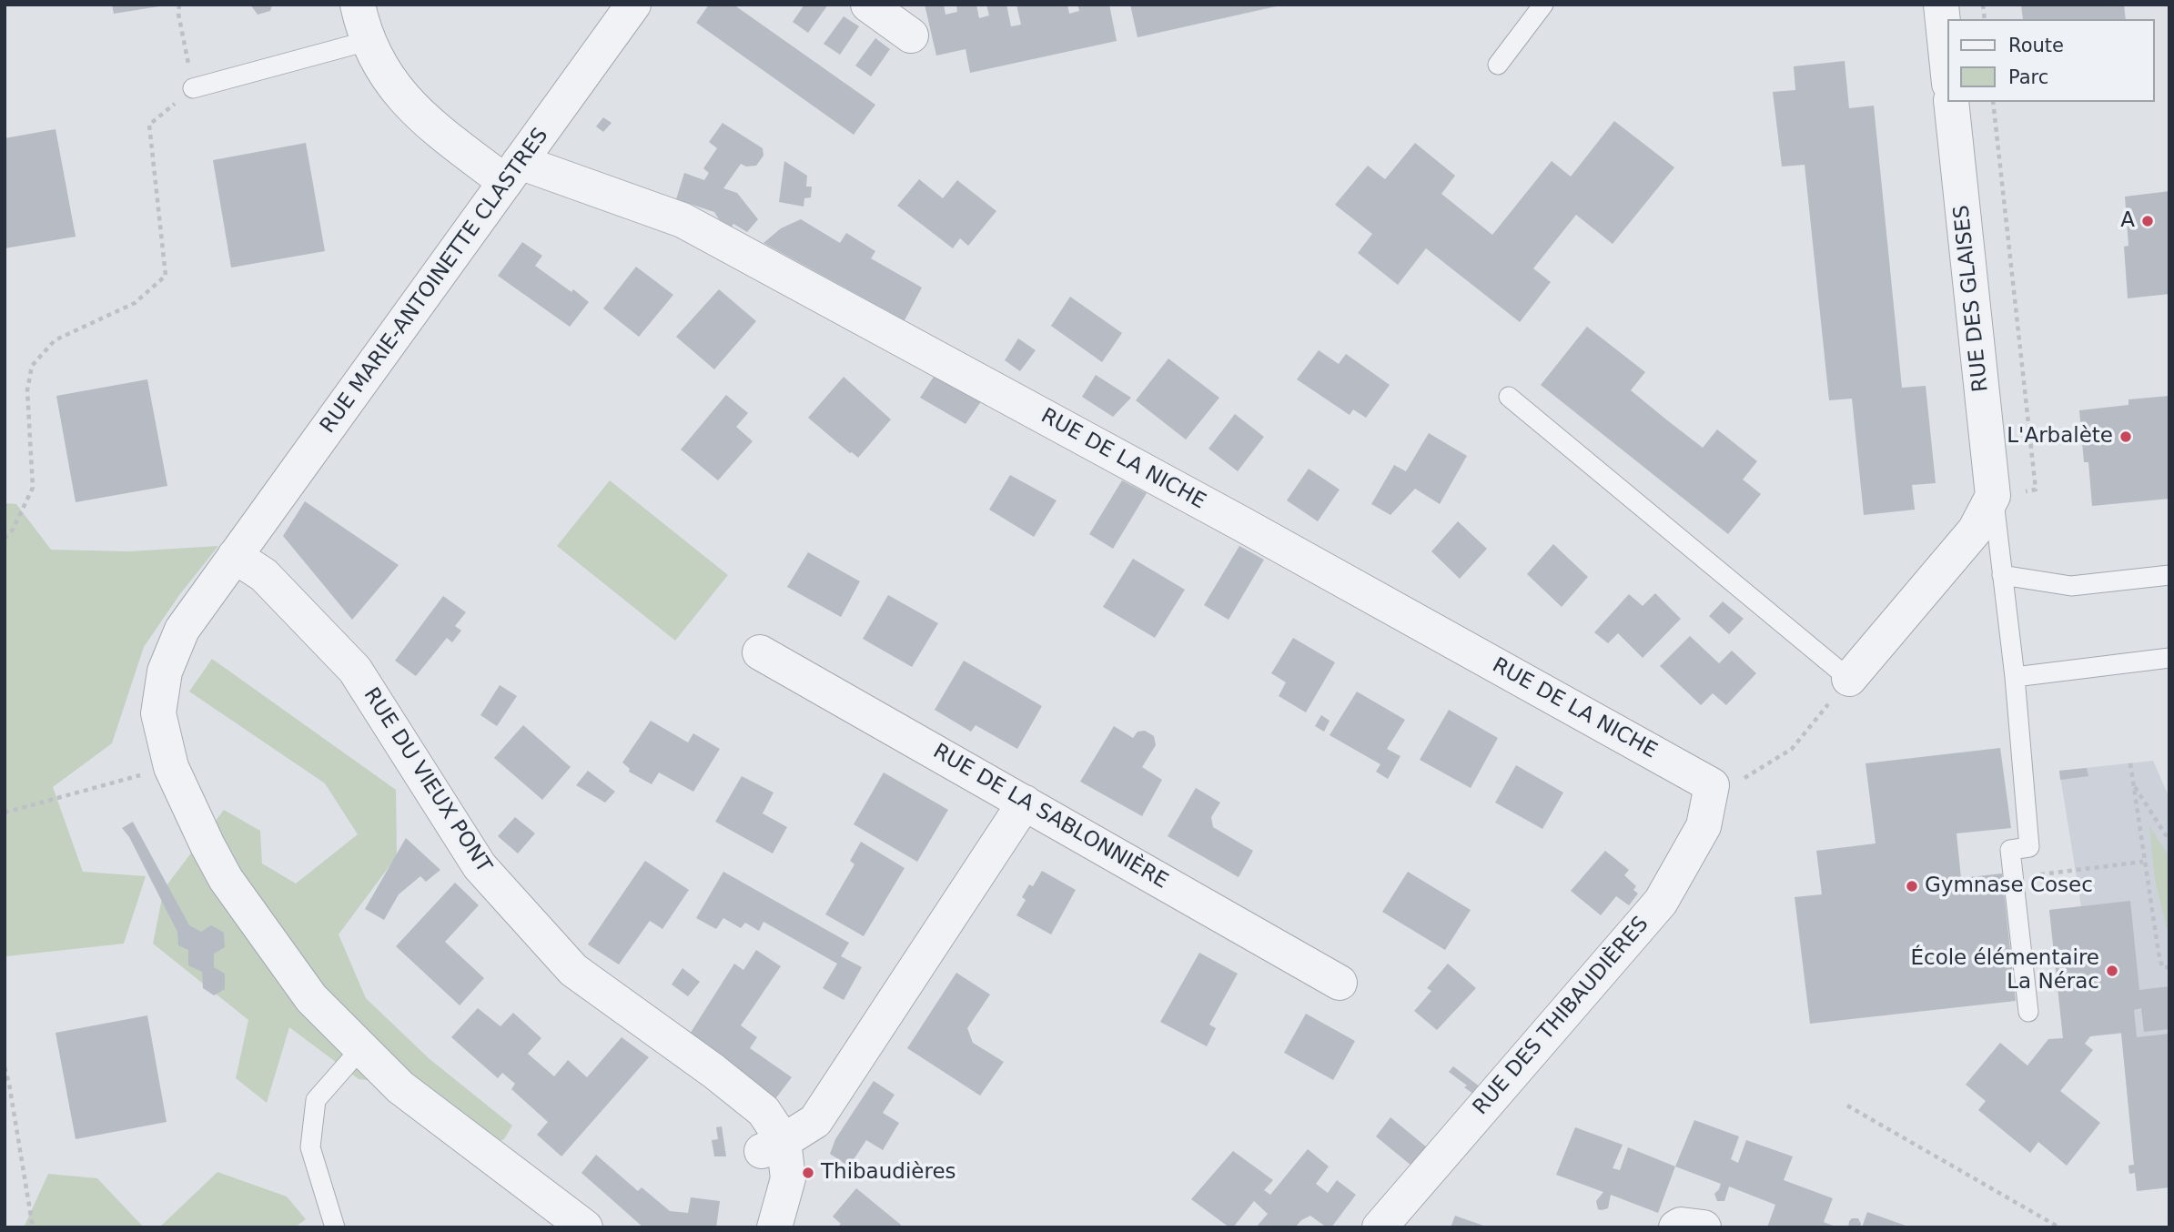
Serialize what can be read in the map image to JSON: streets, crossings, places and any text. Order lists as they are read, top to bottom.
{
  "streets": {
    "street": [
      "RUE MARIE-ANTOINETTE CLASTRES",
      "RUE DES GLAISES",
      "RUE DE LA NICHE",
      "RUE DU VIEUX PONT",
      "RUE DE LA SABLONNIÈRE",
      "RUE DES THIBAUDIÈRES"
    ]
  },
  "crossings": [
    ["RUE MARIE-ANTOINETTE CLASTRES", "RUE DE LA NICHE"],
    ["RUE MARIE-ANTOINETTE CLASTRES", "RUE DU VIEUX PONT"],
    ["RUE DE LA NICHE", "RUE DES THIBAUDIÈRES"]
  ],
  "places": [
    "A",
    "L'Arbalète",
    "Gymnase Cosec",
    "École élémentaire La Nérac",
    "Thibaudières"
  ],
  "legend": ["Route", "Parc"]
}
